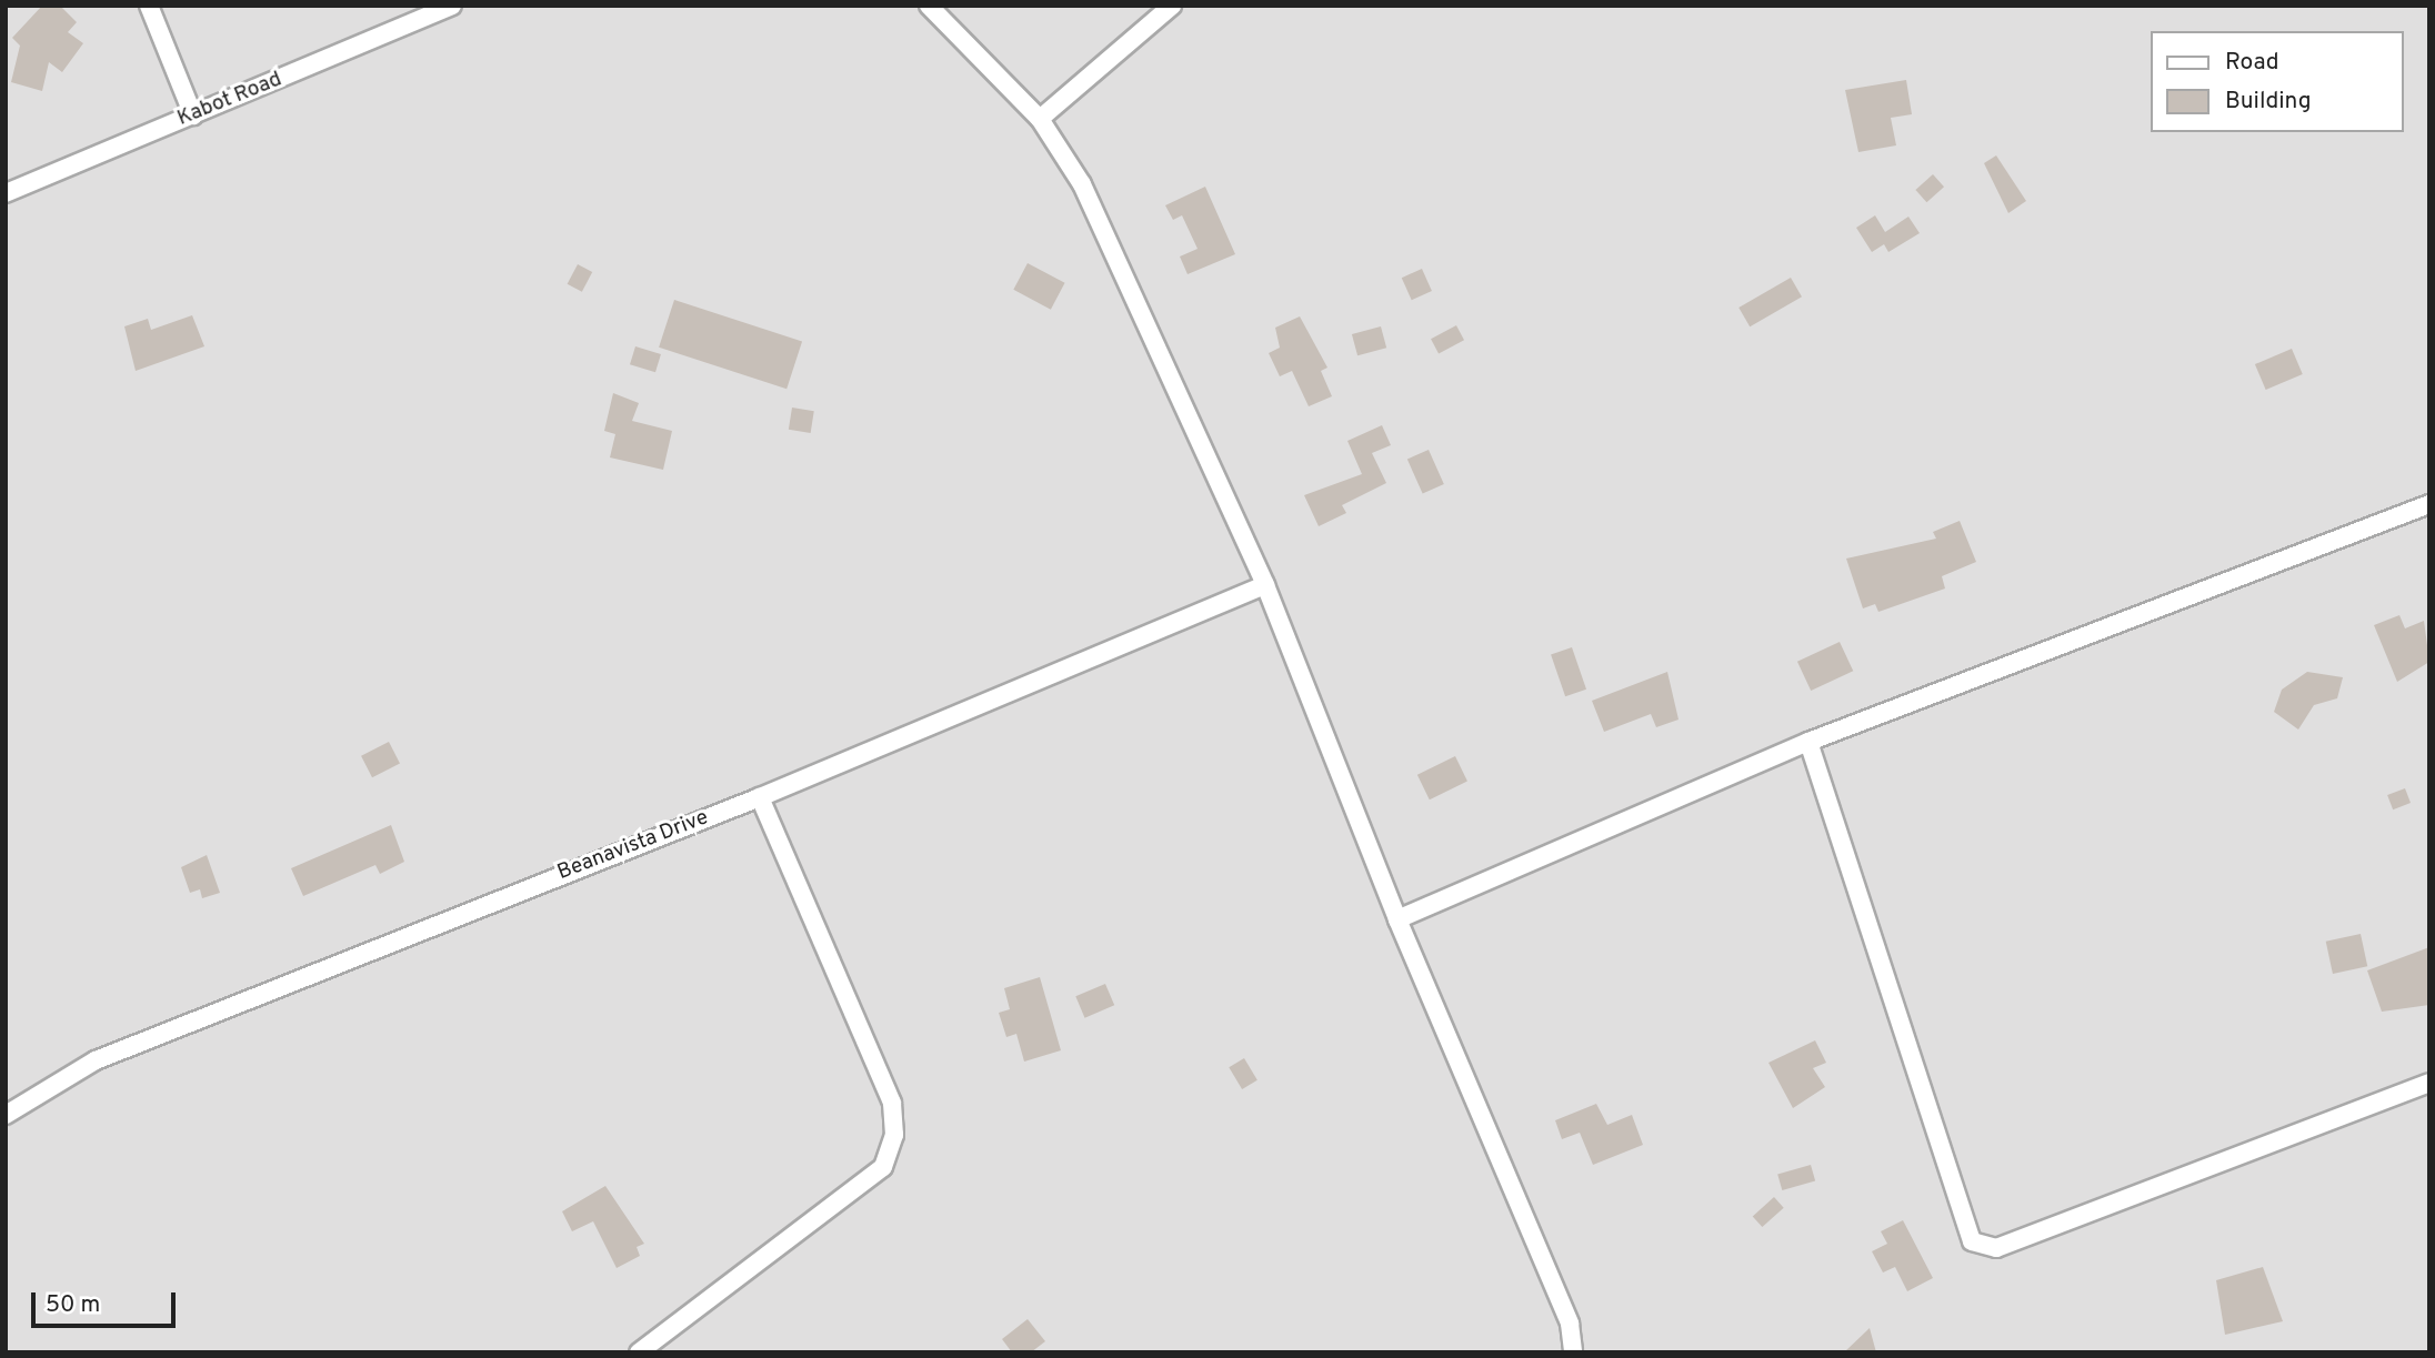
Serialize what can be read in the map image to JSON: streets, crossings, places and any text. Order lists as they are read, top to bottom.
{
  "streets": {
    "street": ["Kabot Road", "Beanavista Drive"]
  },
  "legend": ["Road", "Building"],
  "scale_bar": "50 m"
}
